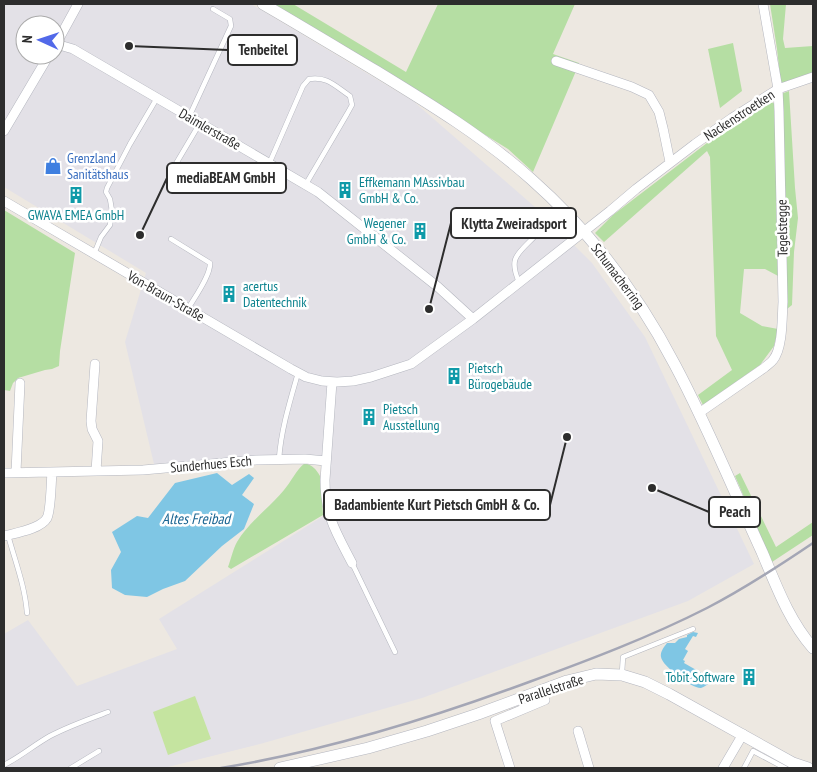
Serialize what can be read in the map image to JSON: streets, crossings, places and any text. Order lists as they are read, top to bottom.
{
  "streets": {
    "main road": ["Schumacherring", "Parallelstraße"],
    "street": [
      "Nackenstroetken",
      "Daimlerstraße",
      "Tegelstegge",
      "Von-Braun-Straße",
      "Sunderhues Esch"
    ]
  },
  "crossings": [
    ["Nackenstroetken", "Tegelstegge"],
    ["Nackenstroetken", "Schumacherring"],
    ["Nackenstroetken", "Von-Braun-Straße"],
    ["Daimlerstraße", "Von-Braun-Straße"],
    ["Tegelstegge", "Schumacherring"],
    ["Schumacherring", "Von-Braun-Straße"]
  ],
  "water": ["Altes Freibad"],
  "places": {
    "other": [
      "Tenbeitel",
      "mediaBEAM GmbH",
      "Klytta Zweiradsport",
      "Badambiente Kurt Pietsch GmbH & Co.",
      "Peach"
    ],
    "shop": ["Grenzland Sanitätshaus"],
    "building": [
      "Effkemann MAssivbau GmbH & Co.",
      "GWAVA EMEA GmbH",
      "Wegener GmbH & Co.",
      "acertus Datentechnik",
      "Pietsch Bürogebäude",
      "Pietsch Ausstellung",
      "Tobit Software"
    ]
  },
  "north": "left"
}
